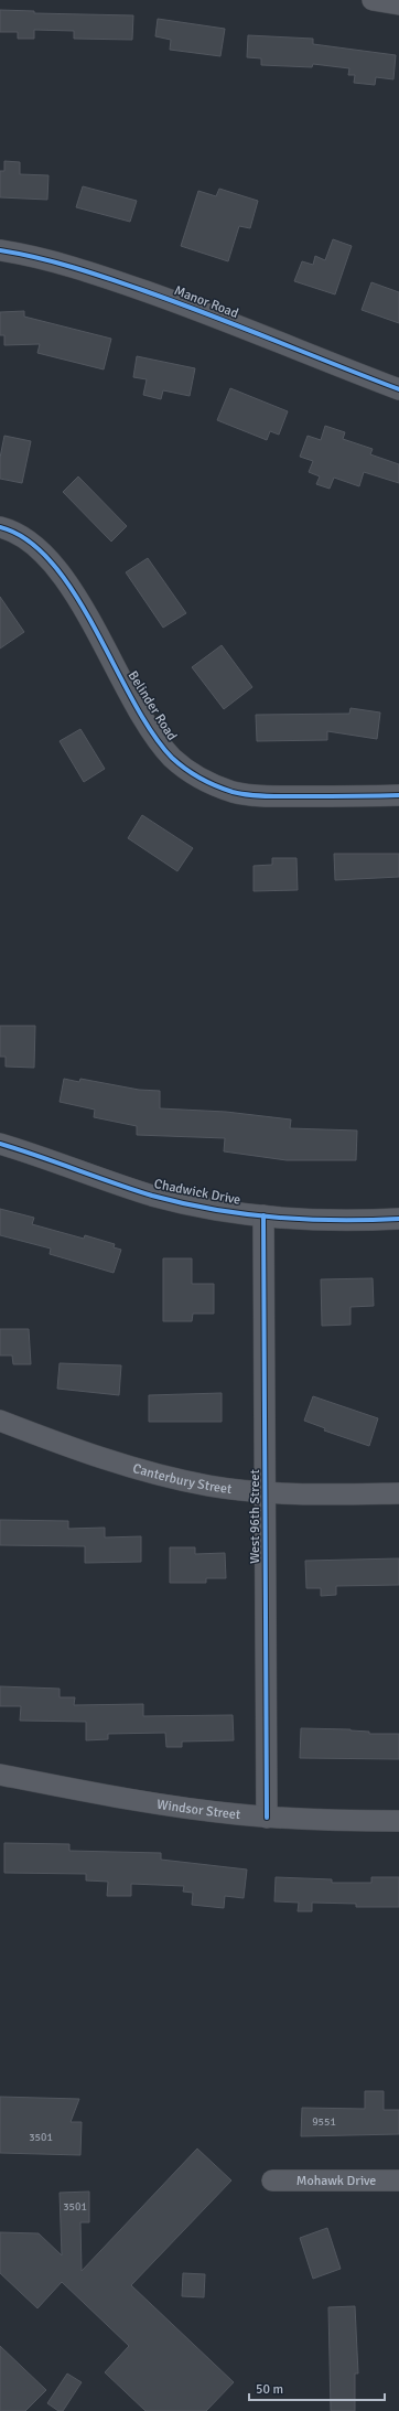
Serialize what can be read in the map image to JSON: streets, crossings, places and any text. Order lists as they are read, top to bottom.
{
  "streets": {
    "street": [
      "Manor Road",
      "Belinder Road",
      "Chadwick Drive",
      "Canterbury Street",
      "West 96th Street",
      "Windsor Street",
      "Mohawk Drive"
    ]
  },
  "crossings": [
    ["Chadwick Drive", "West 96th Street"],
    ["Canterbury Street", "West 96th Street"],
    ["West 96th Street", "Windsor Street"]
  ],
  "house_numbers": ["9551", "3501", "3501"],
  "scale_bar": "50 m"
}
